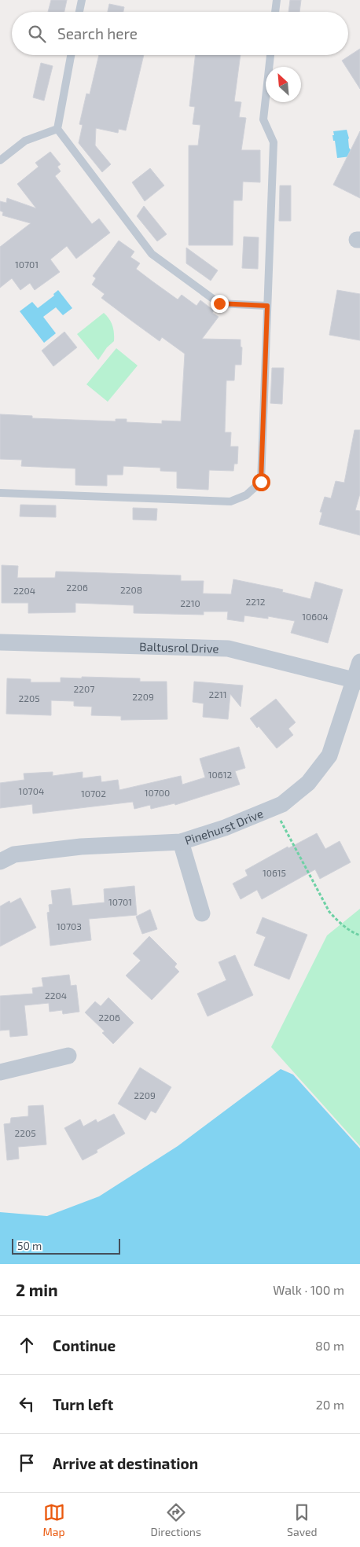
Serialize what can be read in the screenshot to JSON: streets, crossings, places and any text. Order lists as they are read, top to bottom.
{
  "streets": {
    "street": ["Baltusrol Drive", "Pinehurst Drive"]
  },
  "crossings": [
    ["Baltusrol Drive", "Pinehurst Drive"]
  ],
  "house_numbers": [
    "10701",
    "2206",
    "2208",
    "2204",
    "2212",
    "2210",
    "10604",
    "2207",
    "2211",
    "2209",
    "2205",
    "10612",
    "10704",
    "10700",
    "10702",
    "10615",
    "10701",
    "10703",
    "2204",
    "2206",
    "2209",
    "2205"
  ],
  "scale_bar": "50 m",
  "north": "top left",
  "page": {
    "search": "Search here",
    "scale": "50 m",
    "heading": ["2 min", "Walk · 100 m"],
    "list": [
      ["Continue", "80 m"],
      ["Turn left", "20 m"],
      "Arrive at destination"
    ],
    "nav": ["Map", "Directions", "Saved"]
  }
}
